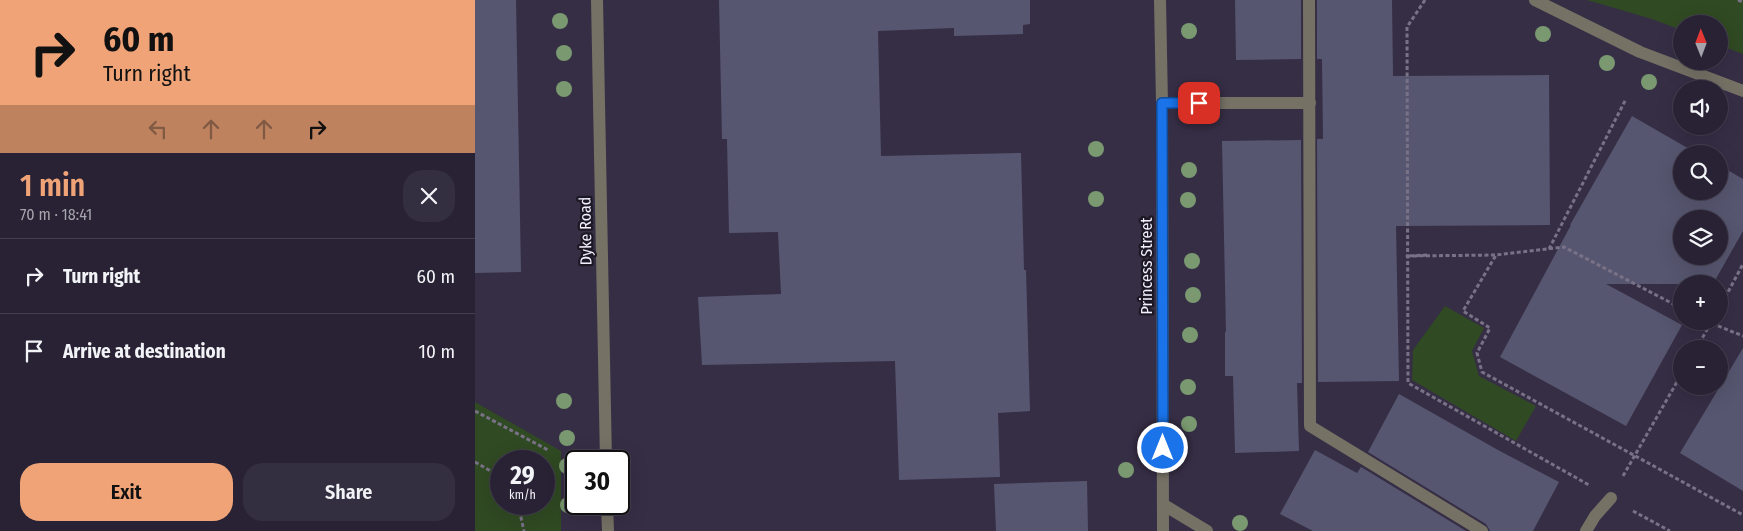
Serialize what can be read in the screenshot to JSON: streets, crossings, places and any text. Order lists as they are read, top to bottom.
{
  "streets": {
    "street": ["Dyke Road", "Princess Street"]
  },
  "north": "top",
  "page": {
    "turn": ["60 m", "Turn right"],
    "map_buttons": ["+", "−"],
    "heading": ["1 min", "70 m · 18:41"],
    "list": [
      {
        "name": "Turn right",
        "value": "60 m"
      },
      {
        "name": "Arrive at destination",
        "value": "10 m"
      }
    ],
    "speed": "29 km/h",
    "limit": "30",
    "buttons": ["Exit", "Share"]
  }
}
